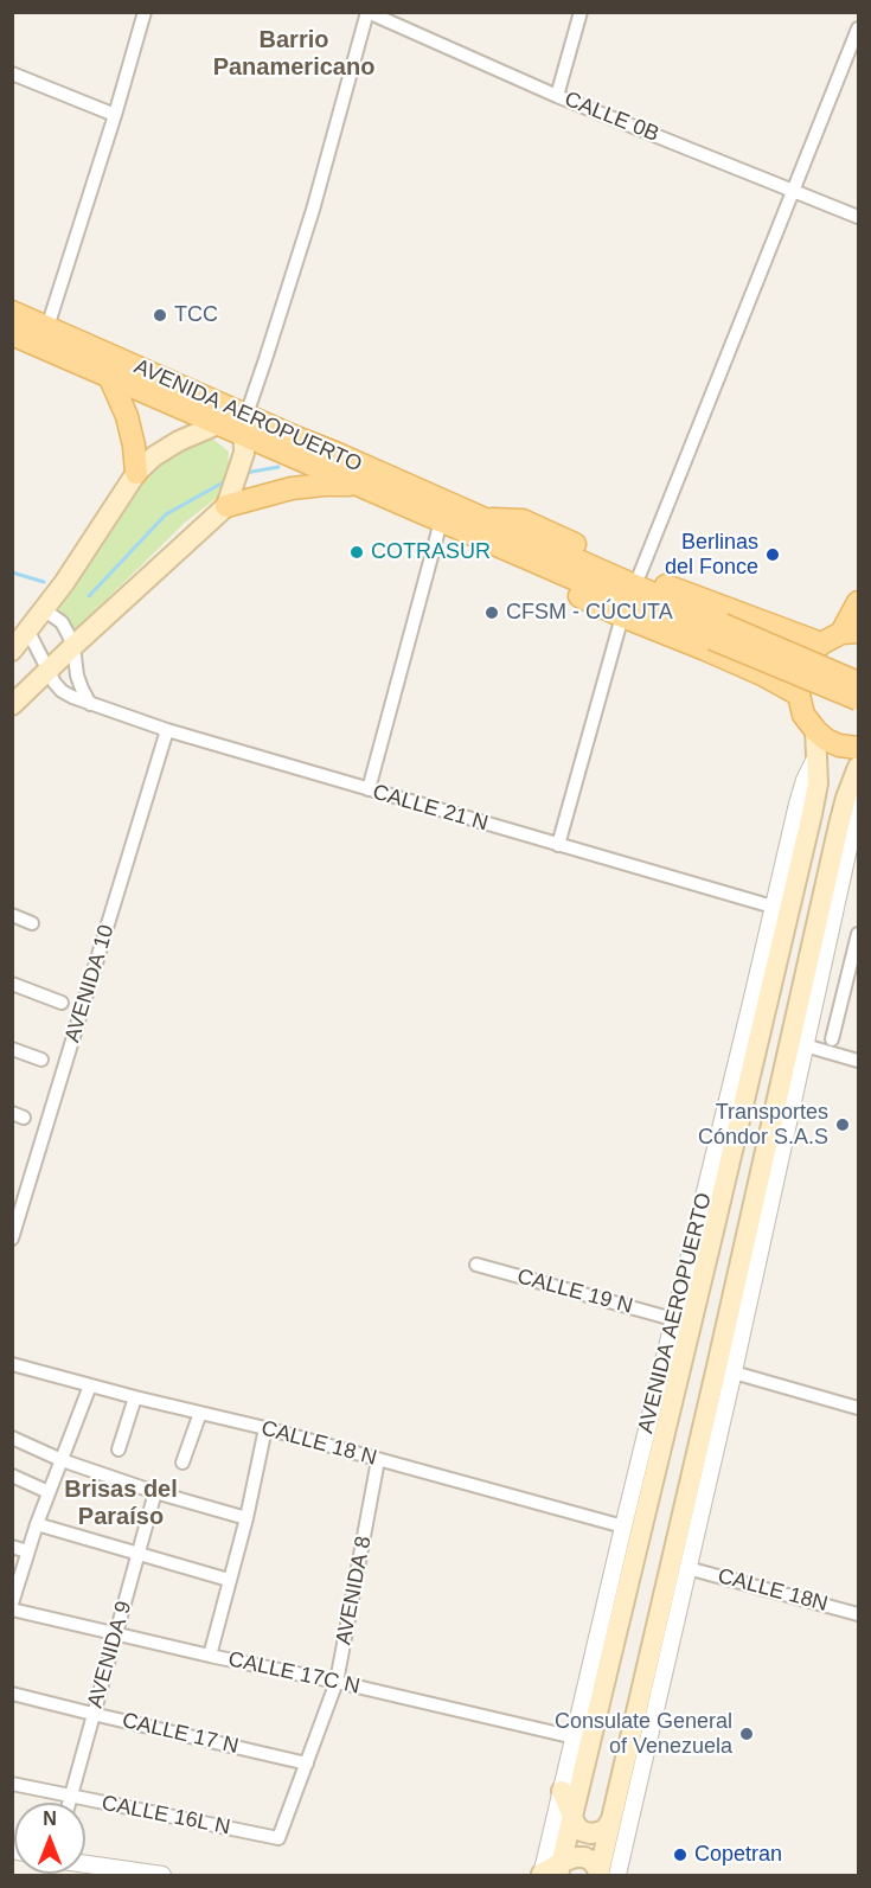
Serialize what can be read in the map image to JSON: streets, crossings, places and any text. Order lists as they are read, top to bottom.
{
  "streets": {
    "main road": ["AVENIDA AEROPUERTO"],
    "street": [
      "CALLE 0B",
      "CALLE 21 N",
      "AVENIDA 10",
      "CALLE 19 N",
      "CALLE 18 N",
      "AVENIDA 8",
      "CALLE 18N",
      "AVENIDA 9",
      "CALLE 17C N",
      "CALLE 17 N",
      "CALLE 16L N"
    ]
  },
  "crossings": [
    ["AVENIDA AEROPUERTO", "CALLE 21 N"],
    ["AVENIDA AEROPUERTO", "CALLE 19 N"],
    ["AVENIDA AEROPUERTO", "CALLE 18 N"],
    ["AVENIDA AEROPUERTO", "CALLE 17C N"],
    ["CALLE 21 N", "AVENIDA 10"],
    ["CALLE 18 N", "AVENIDA 8"],
    ["AVENIDA 8", "CALLE 17C N"],
    ["AVENIDA 8", "CALLE 17 N"],
    ["AVENIDA 8", "CALLE 16L N"],
    ["AVENIDA 9", "CALLE 17C N"],
    ["AVENIDA 9", "CALLE 17 N"],
    ["AVENIDA 9", "CALLE 16L N"]
  ],
  "districts": ["Barrio Panamericano", "Brisas del Paraíso"],
  "places": [
    "TCC",
    "COTRASUR",
    "Berlinas del Fonce",
    "CFSM - CÚCUTA",
    "Transportes Cóndor S.A.S",
    "Consulate General of Venezuela",
    "Copetran"
  ],
  "north": "top"
}
